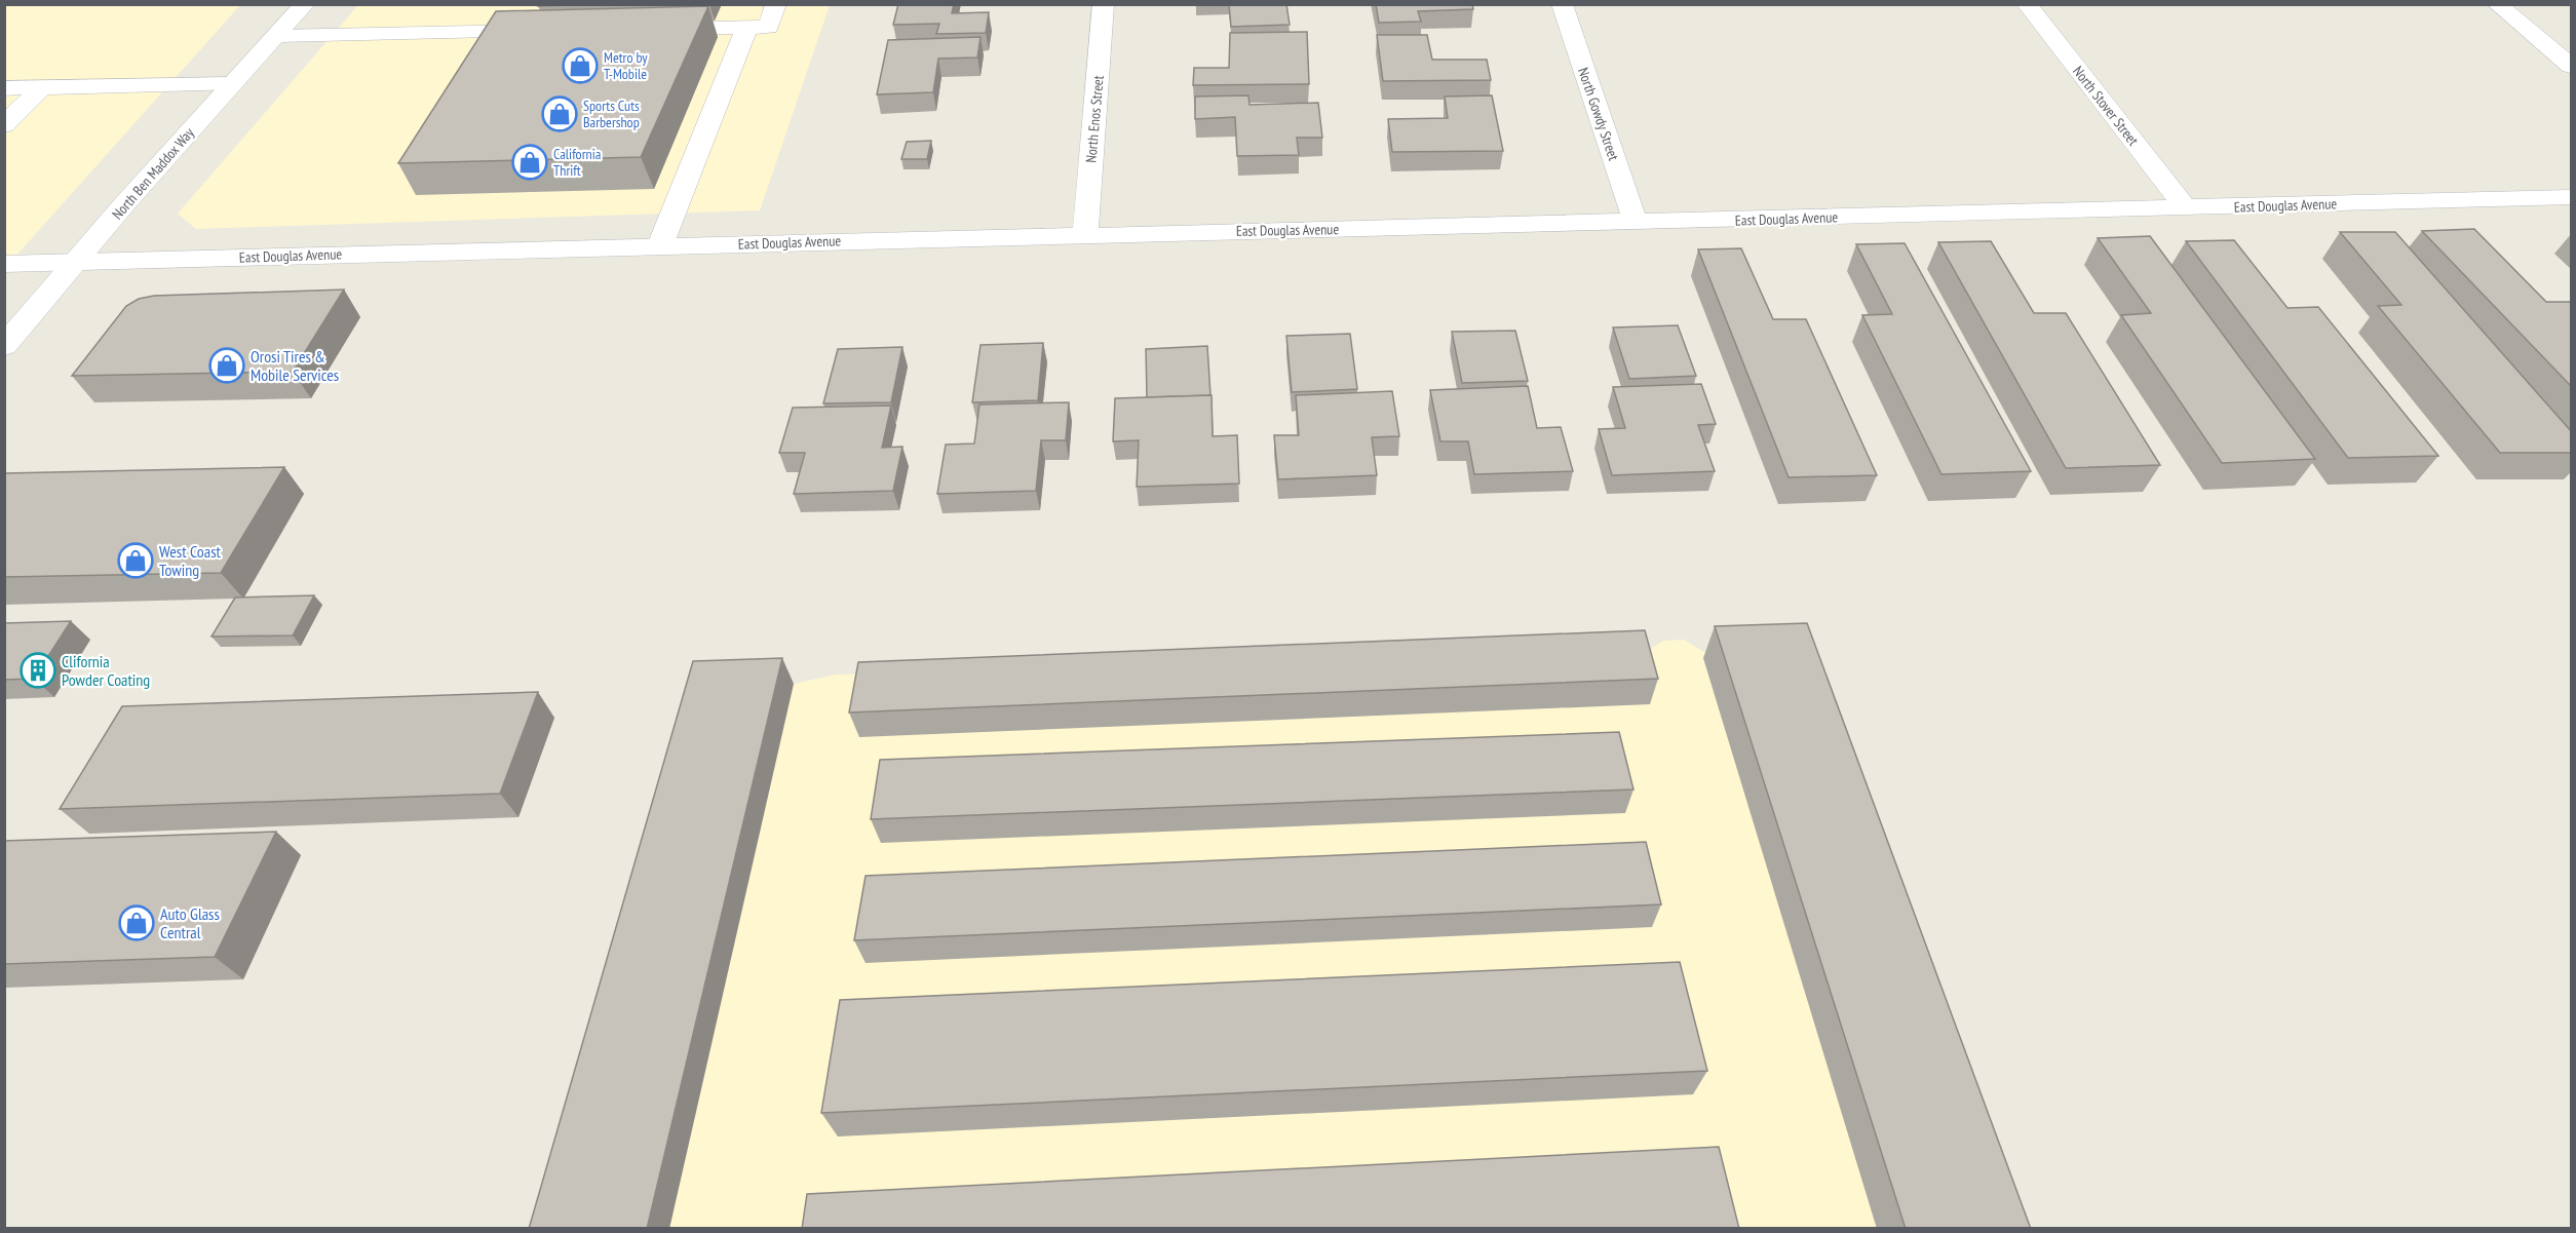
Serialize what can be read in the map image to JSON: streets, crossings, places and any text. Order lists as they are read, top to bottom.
{
  "streets": {
    "street": [
      "North Stover Street",
      "North Gowdy Street",
      "North Enos Street",
      "North Ben Maddox Way",
      "East Douglas Avenue"
    ]
  },
  "crossings": [
    ["North Stover Street", "East Douglas Avenue"],
    ["North Gowdy Street", "East Douglas Avenue"],
    ["North Enos Street", "East Douglas Avenue"],
    ["North Ben Maddox Way", "East Douglas Avenue"]
  ],
  "places": {
    "shop": [
      "Metro by T-Mobile",
      "Sports Cuts Barbershop",
      "California Thrift",
      "Orosi Tires & Mobile Services",
      "West Coast Towing",
      "Auto Glass Central"
    ],
    "building": ["Clifornia Powder Coating"]
  }
}
